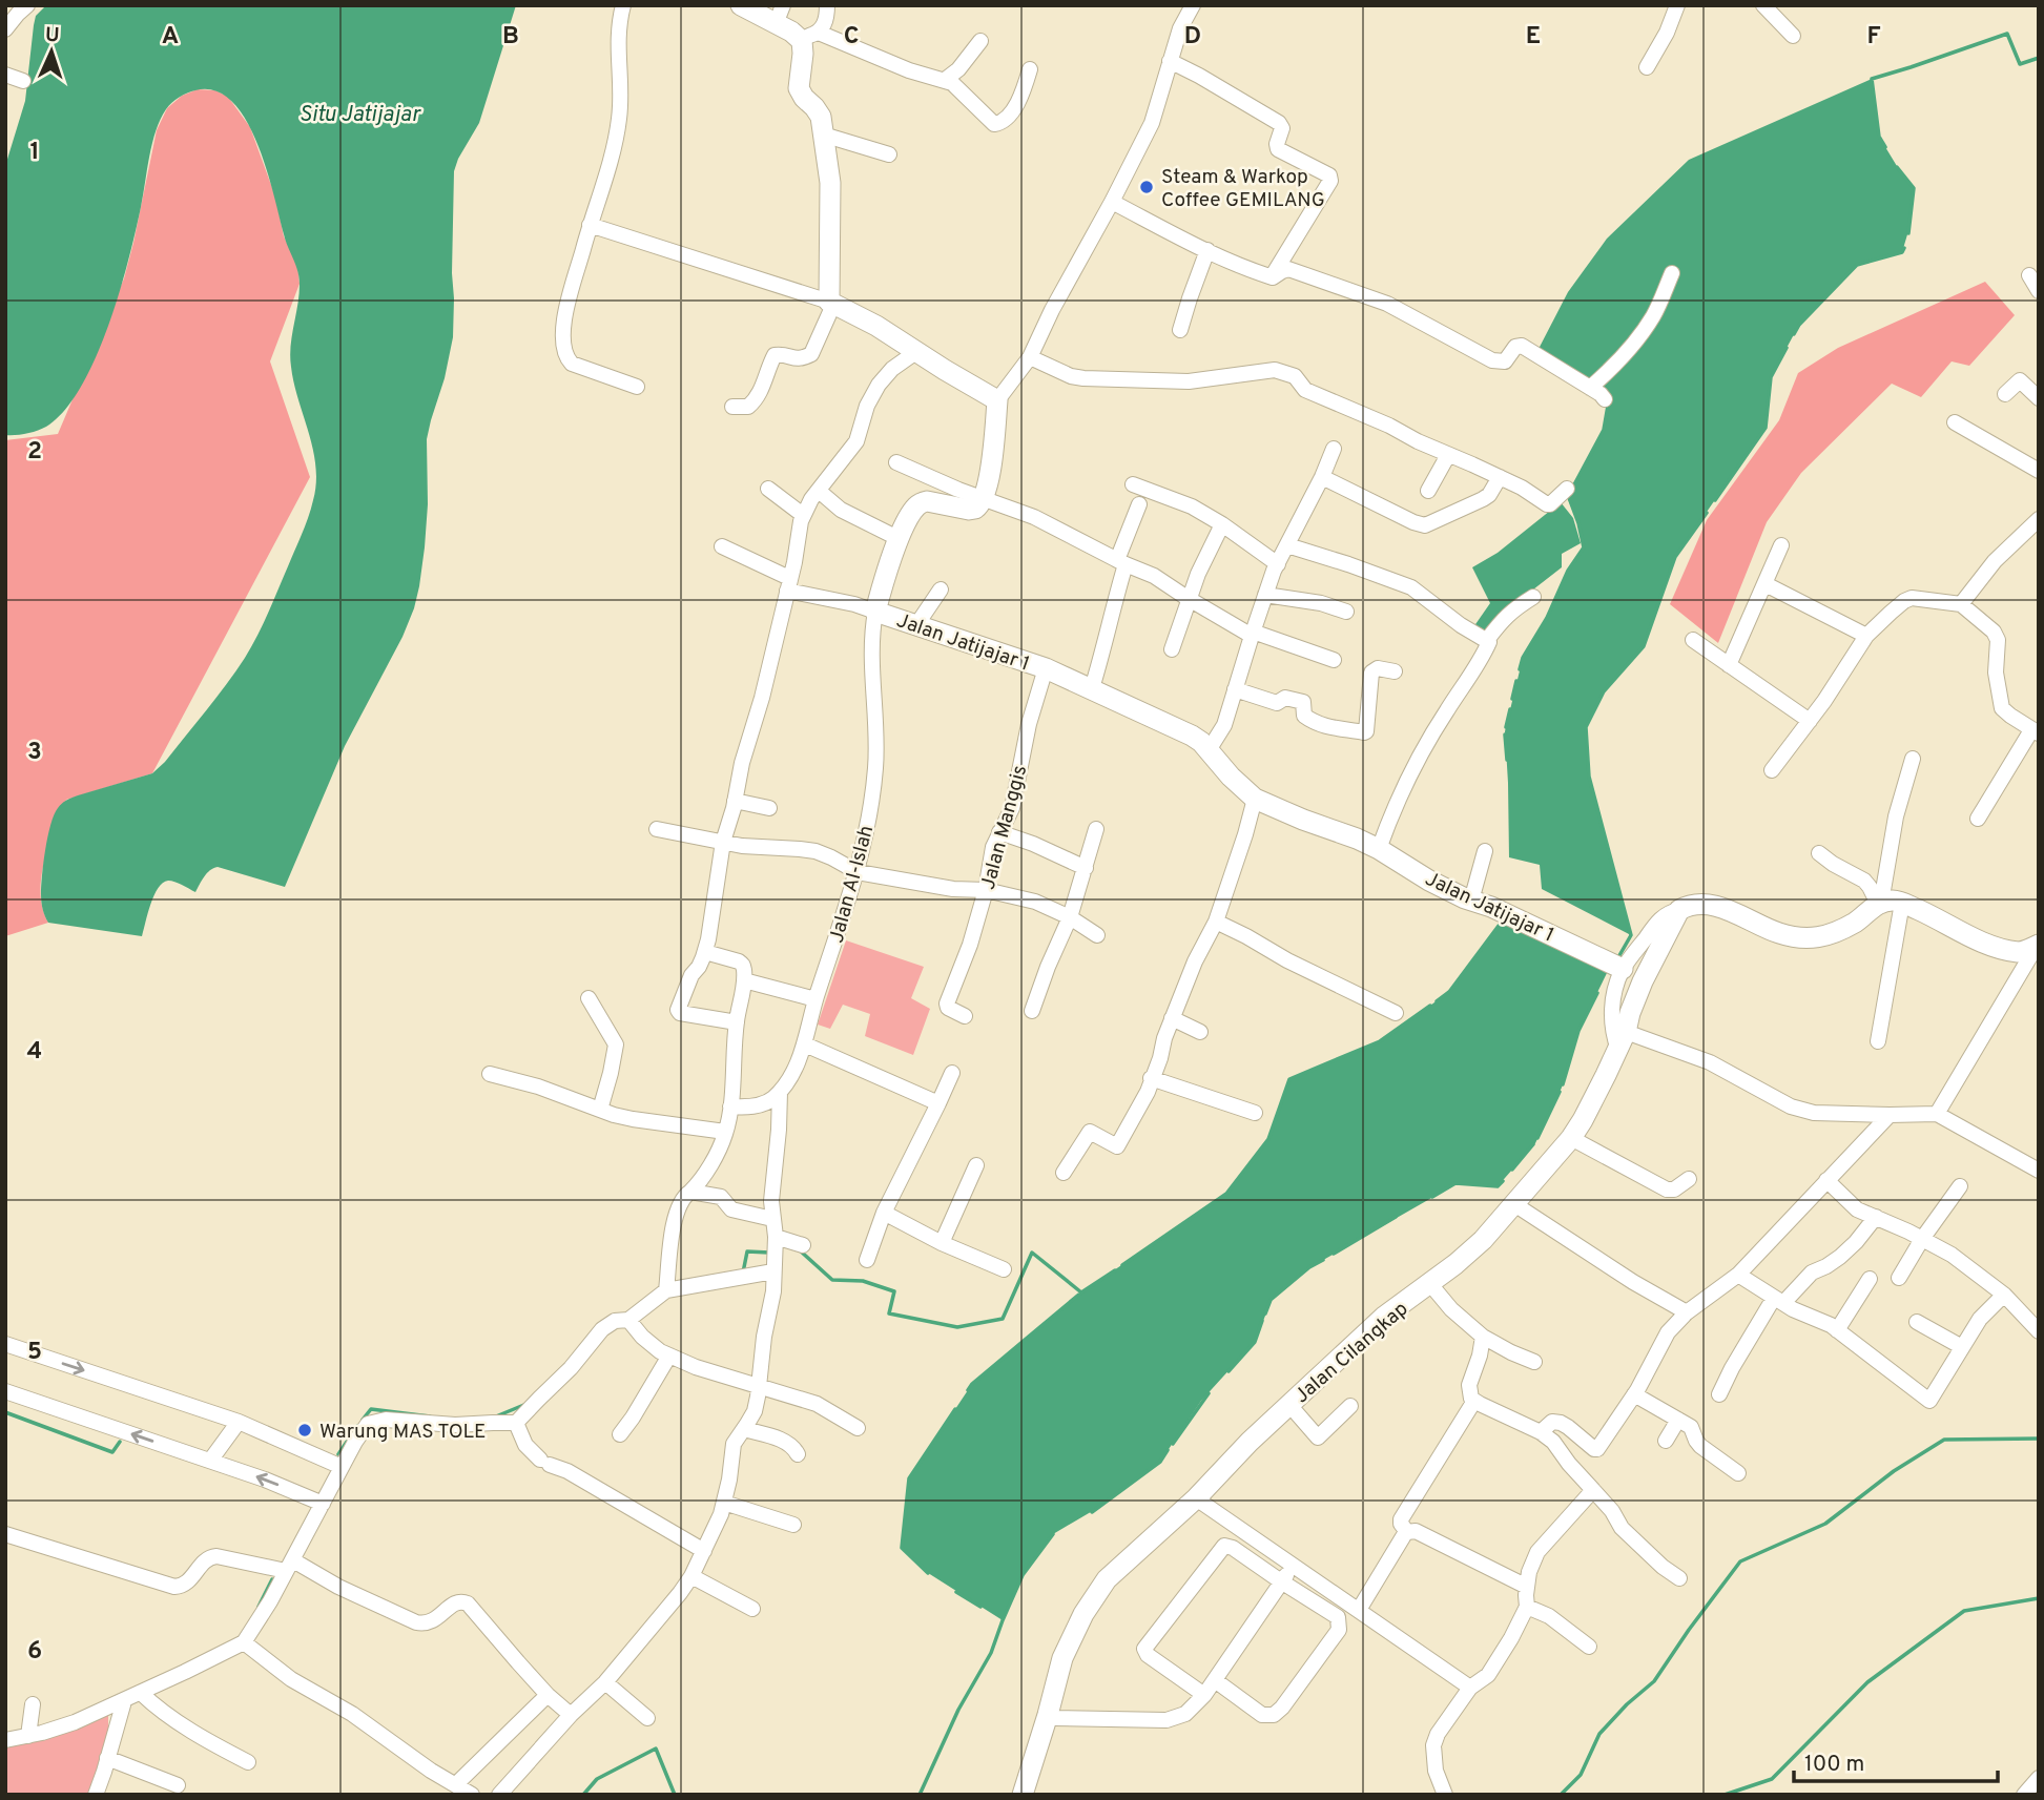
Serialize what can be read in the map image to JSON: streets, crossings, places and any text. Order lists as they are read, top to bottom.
{
  "streets": {
    "street": [
      "Jalan Jatijajar 1",
      "Jalan Manggis",
      "Jalan Al-Islah",
      "Jalan Cilangkap"
    ]
  },
  "crossings": [
    ["Jalan Jatijajar 1", "Jalan Manggis"],
    ["Jalan Jatijajar 1", "Jalan Al-Islah"]
  ],
  "water": ["Situ Jatijajar"],
  "places": ["Steam & Warkop Coffee GEMILANG", "Warung MAS TOLE"],
  "scale_bar": "100 m",
  "north": "top",
  "grid": {
    "columns": [
      "A",
      "B",
      "C",
      "D",
      "E",
      "F"
    ],
    "rows": [
      "1",
      "2",
      "3",
      "4",
      "5",
      "6"
    ]
  }
}
